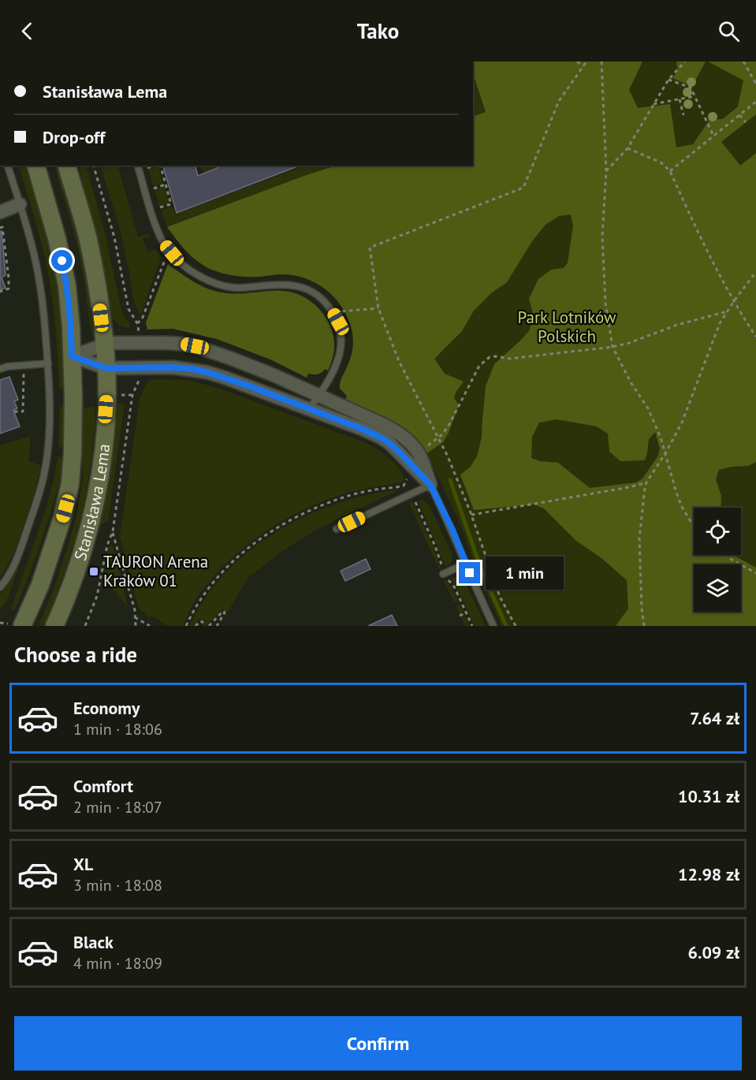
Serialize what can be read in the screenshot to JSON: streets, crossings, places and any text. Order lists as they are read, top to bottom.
{
  "streets": {
    "main road": ["Stanisława Lema"]
  },
  "parks": ["Park Lotników Polskich"],
  "places": {
    "transit": ["TAURON Arena Kraków 01"]
  },
  "page": {
    "header": "Tako",
    "banner": ["Stanisława Lema", "Drop-off"],
    "bubble": "1 min",
    "heading": "Choose a ride",
    "list": [
      {
        "name": "Economy",
        "note": "1 min · 18:06",
        "value": "7.64 zł"
      },
      {
        "name": "Comfort",
        "note": "2 min · 18:07",
        "value": "10.31 zł"
      },
      {
        "name": "XL",
        "note": "3 min · 18:08",
        "value": "12.98 zł"
      },
      {
        "name": "Black",
        "note": "4 min · 18:09",
        "value": "6.09 zł"
      }
    ],
    "buttons": "Confirm"
  }
}
